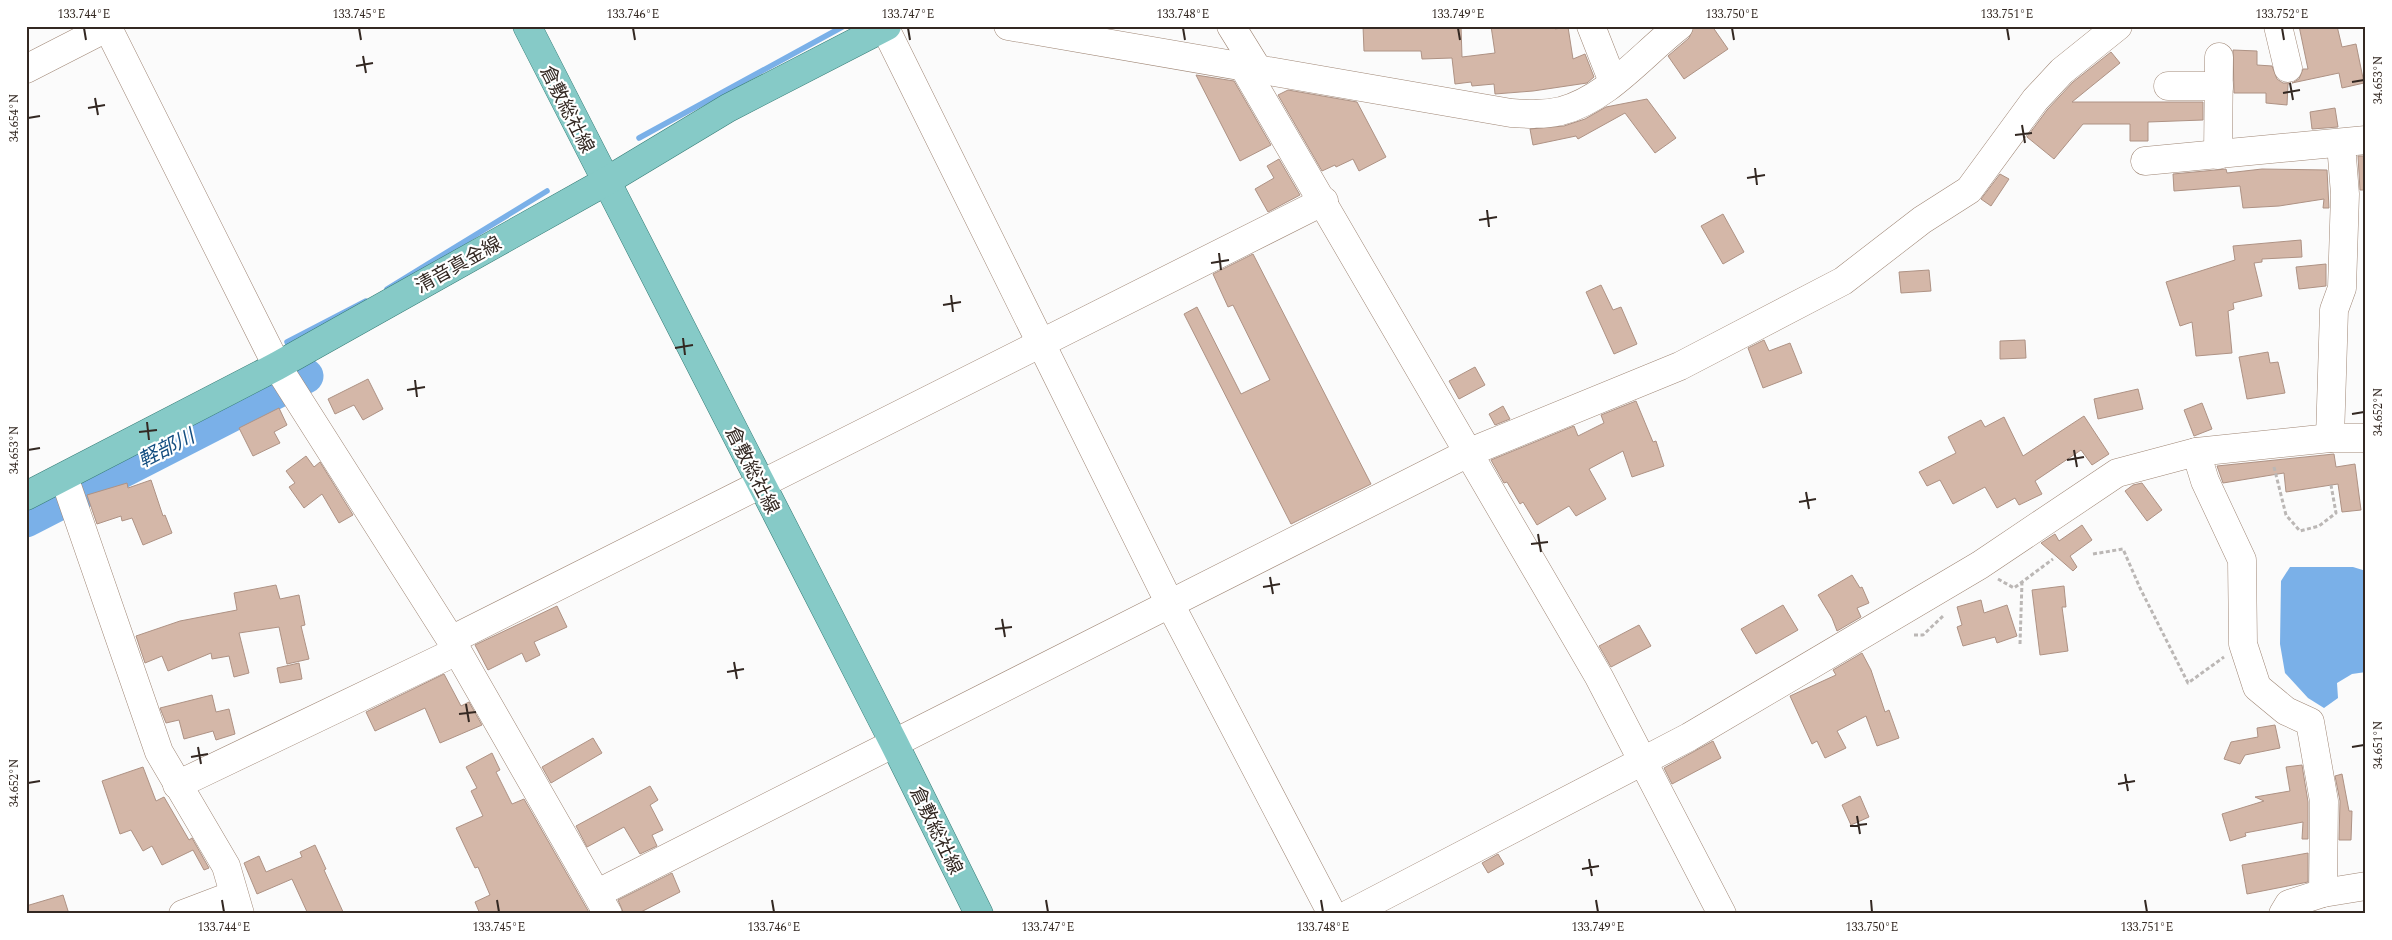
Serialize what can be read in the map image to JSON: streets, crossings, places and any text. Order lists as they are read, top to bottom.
{
  "streets": {
    "main road": ["倉敷総社線", "清音真金線"]
  },
  "crossings": [
    ["倉敷総社線", "清音真金線"]
  ],
  "water": ["軽部川"],
  "coordinates": [
    "133.744°E",
    "133.745°E",
    "133.746°E",
    "133.747°E",
    "133.748°E",
    "133.749°E",
    "133.750°E",
    "133.751°E",
    "133.752°E",
    "34.653°N",
    "34.654°N",
    "34.652°N",
    "34.651°N"
  ]
}
